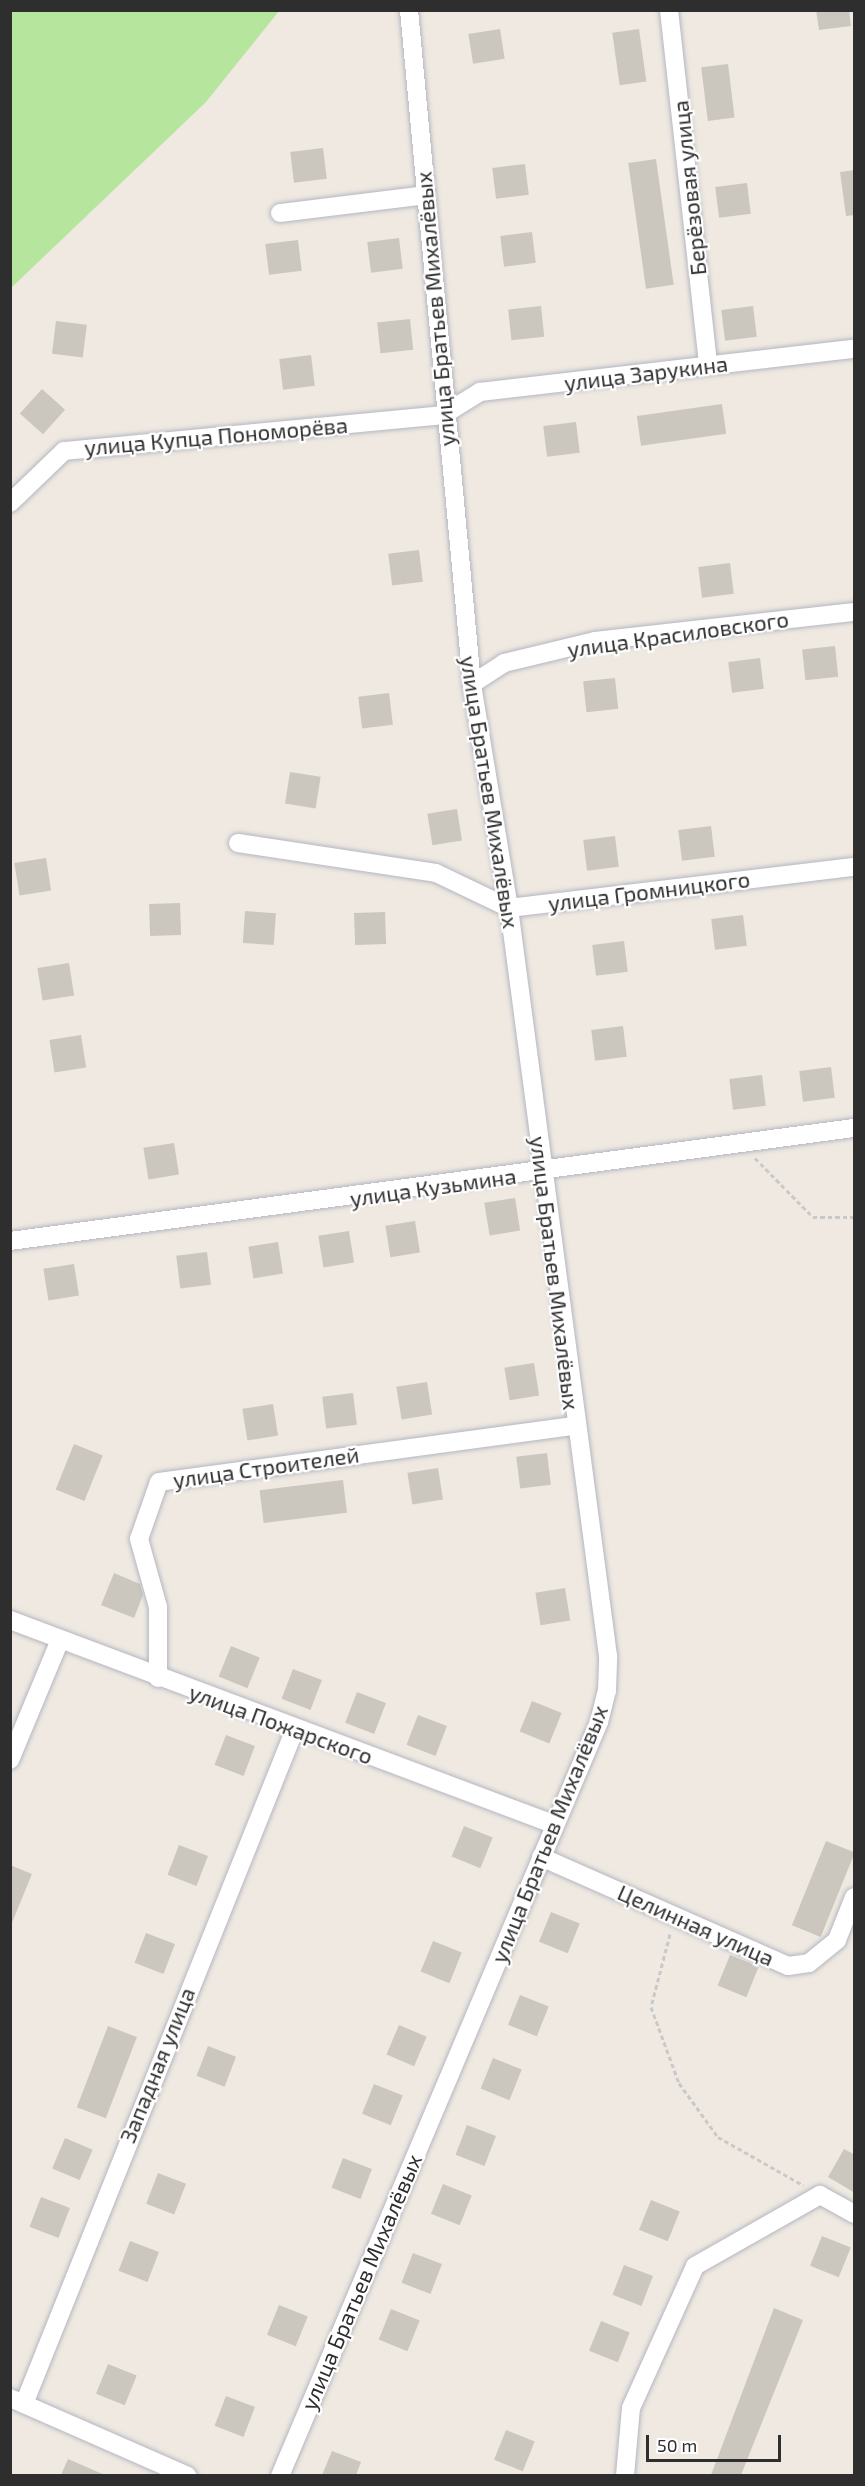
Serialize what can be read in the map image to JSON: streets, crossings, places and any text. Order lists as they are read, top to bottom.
{
  "streets": {
    "street": [
      "Берёзовая улица",
      "улица Братьев Михалёвых",
      "улица Зарукина",
      "улица Купца Пономорёва",
      "улица Красиловского",
      "улица Громницкого",
      "улица Кузьмина",
      "улица Строителей",
      "улица Пожарского",
      "Целинная улица",
      "Западная улица"
    ]
  },
  "crossings": [
    ["Берёзовая улица", "улица Зарукина"],
    ["улица Братьев Михалёвых", "улица Зарукина"],
    ["улица Братьев Михалёвых", "улица Купца Пономорёва"],
    ["улица Братьев Михалёвых", "улица Красиловского"],
    ["улица Братьев Михалёвых", "улица Громницкого"],
    ["улица Братьев Михалёвых", "улица Кузьмина"],
    ["улица Братьев Михалёвых", "улица Строителей"],
    ["улица Братьев Михалёвых", "улица Пожарского"],
    ["улица Братьев Михалёвых", "Целинная улица"],
    ["улица Зарукина", "улица Купца Пономорёва"],
    ["улица Строителей", "улица Пожарского"],
    ["улица Пожарского", "Западная улица"]
  ],
  "scale_bar": "50 m"
}
